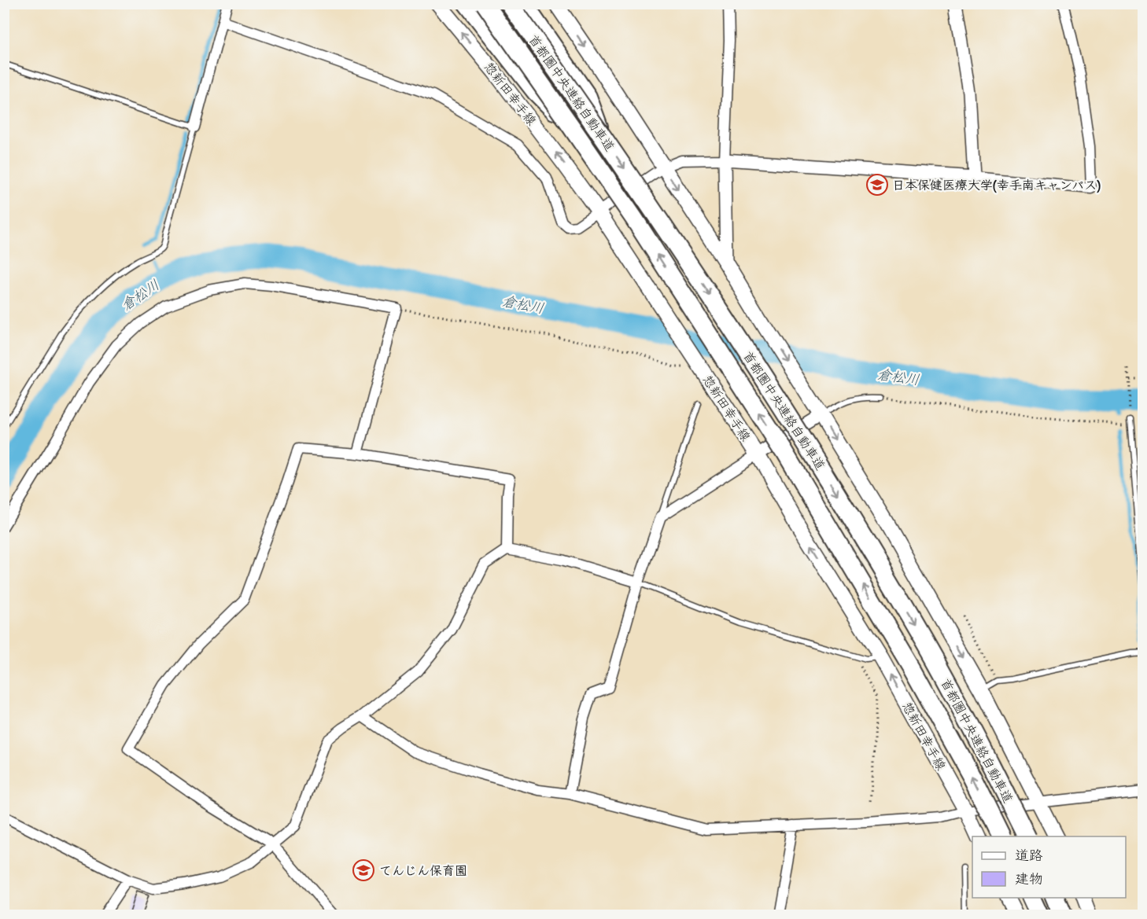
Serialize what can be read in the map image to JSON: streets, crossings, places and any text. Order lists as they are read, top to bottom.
{
  "streets": {
    "highway": ["首都圏中央連絡自動車道"],
    "main road": ["惣新田幸手線"]
  },
  "water": ["倉松川"],
  "places": {
    "school or university": ["日本保健医療大学(幸手南キャンパス)", "てんじん保育園"]
  },
  "legend": ["道路", "建物"]
}
